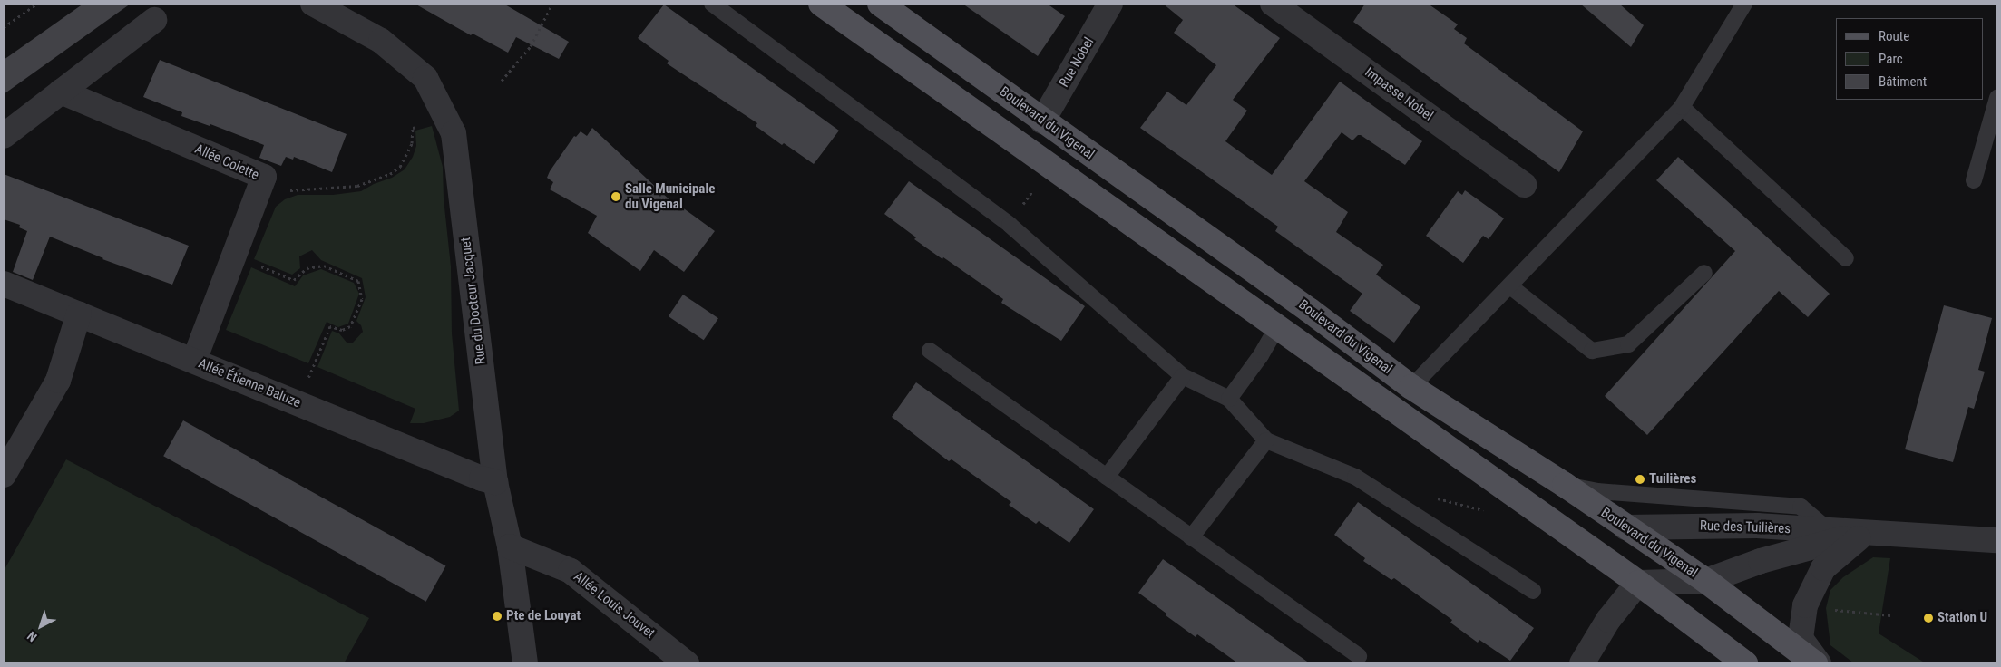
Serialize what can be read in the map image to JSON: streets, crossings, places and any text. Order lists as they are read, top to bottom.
{
  "streets": {
    "main road": ["Boulevard du Vigenal"],
    "street": [
      "Rue Nobel",
      "Impasse Nobel",
      "Allée Colette",
      "Rue du Docteur Jacquet",
      "Allée Étienne Baluze",
      "Rue des Tuilières",
      "Allée Louis Jouvet"
    ]
  },
  "crossings": [
    ["Rue Nobel", "Boulevard du Vigenal"],
    ["Boulevard du Vigenal", "Rue des Tuilières"],
    ["Allée Colette", "Allée Étienne Baluze"],
    ["Rue du Docteur Jacquet", "Allée Étienne Baluze"],
    ["Rue du Docteur Jacquet", "Allée Louis Jouvet"]
  ],
  "places": [
    "Salle Municipale du Vigenal",
    "Tuilières",
    "Pte de Louyat",
    "Station U"
  ],
  "legend": ["Route", "Parc", "Bâtiment"],
  "north": "bottom left"
}
